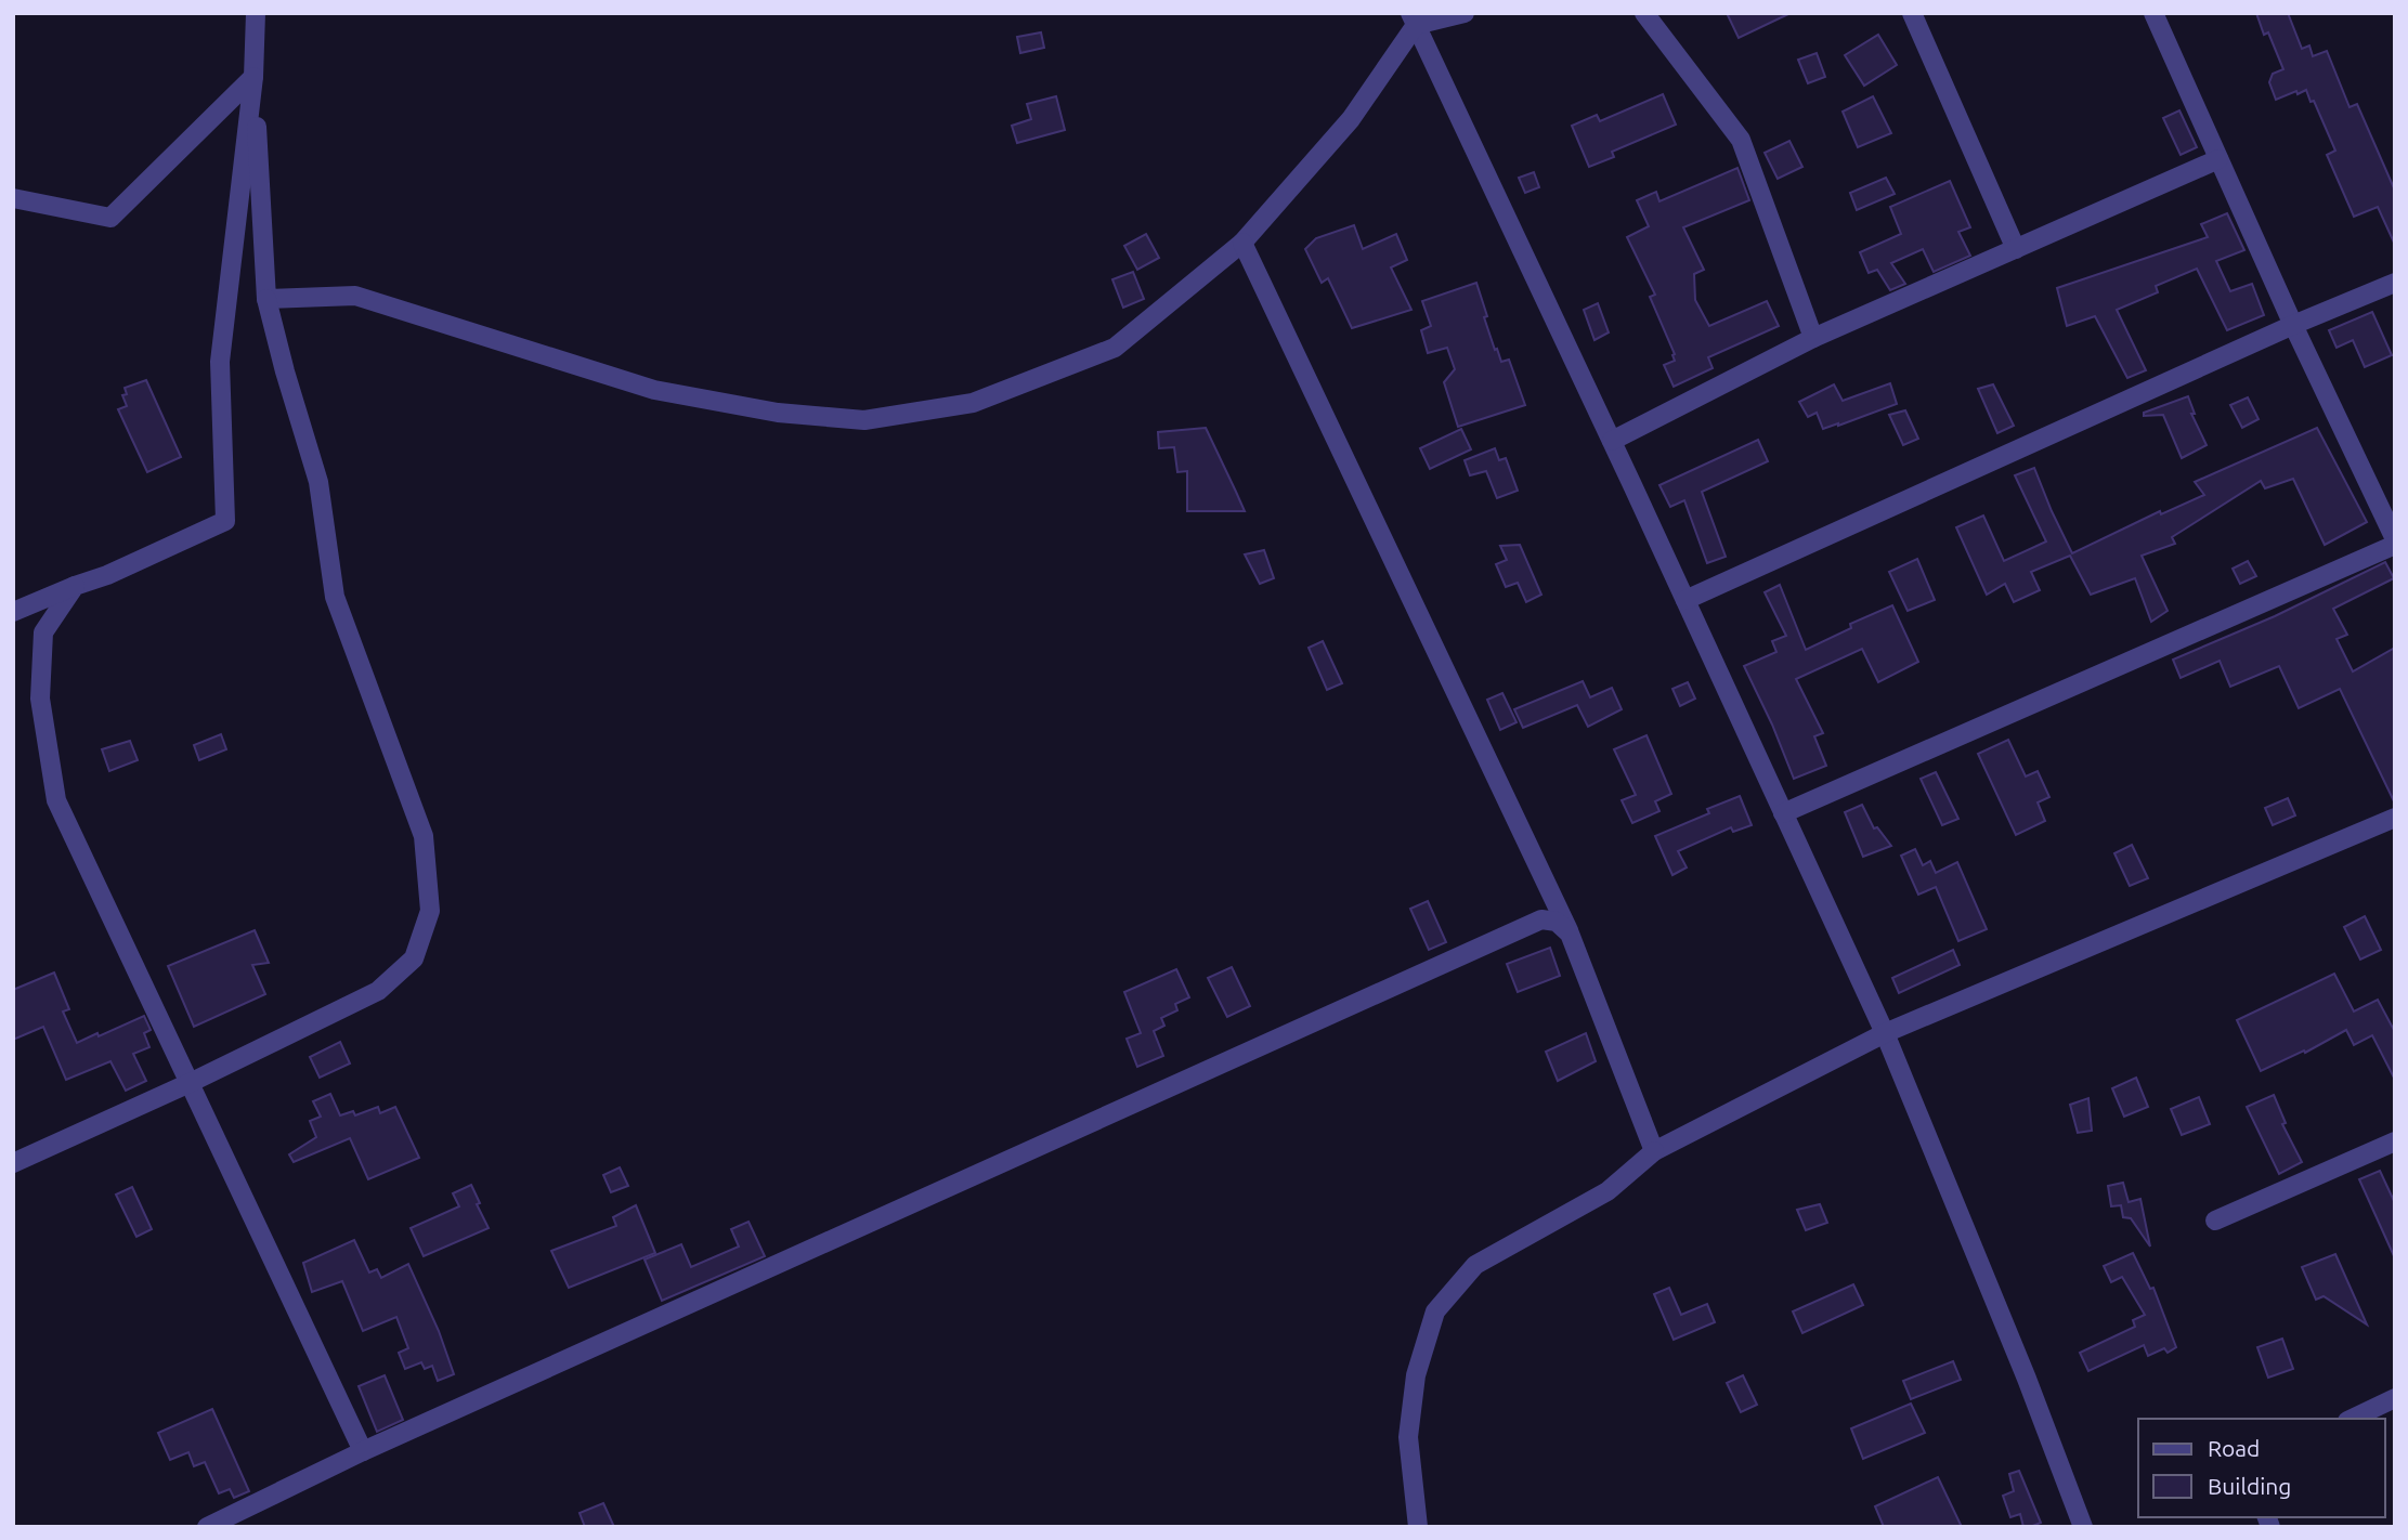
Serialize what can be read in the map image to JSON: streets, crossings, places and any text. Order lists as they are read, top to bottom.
{
  "legend": ["Road", "Building"]
}
